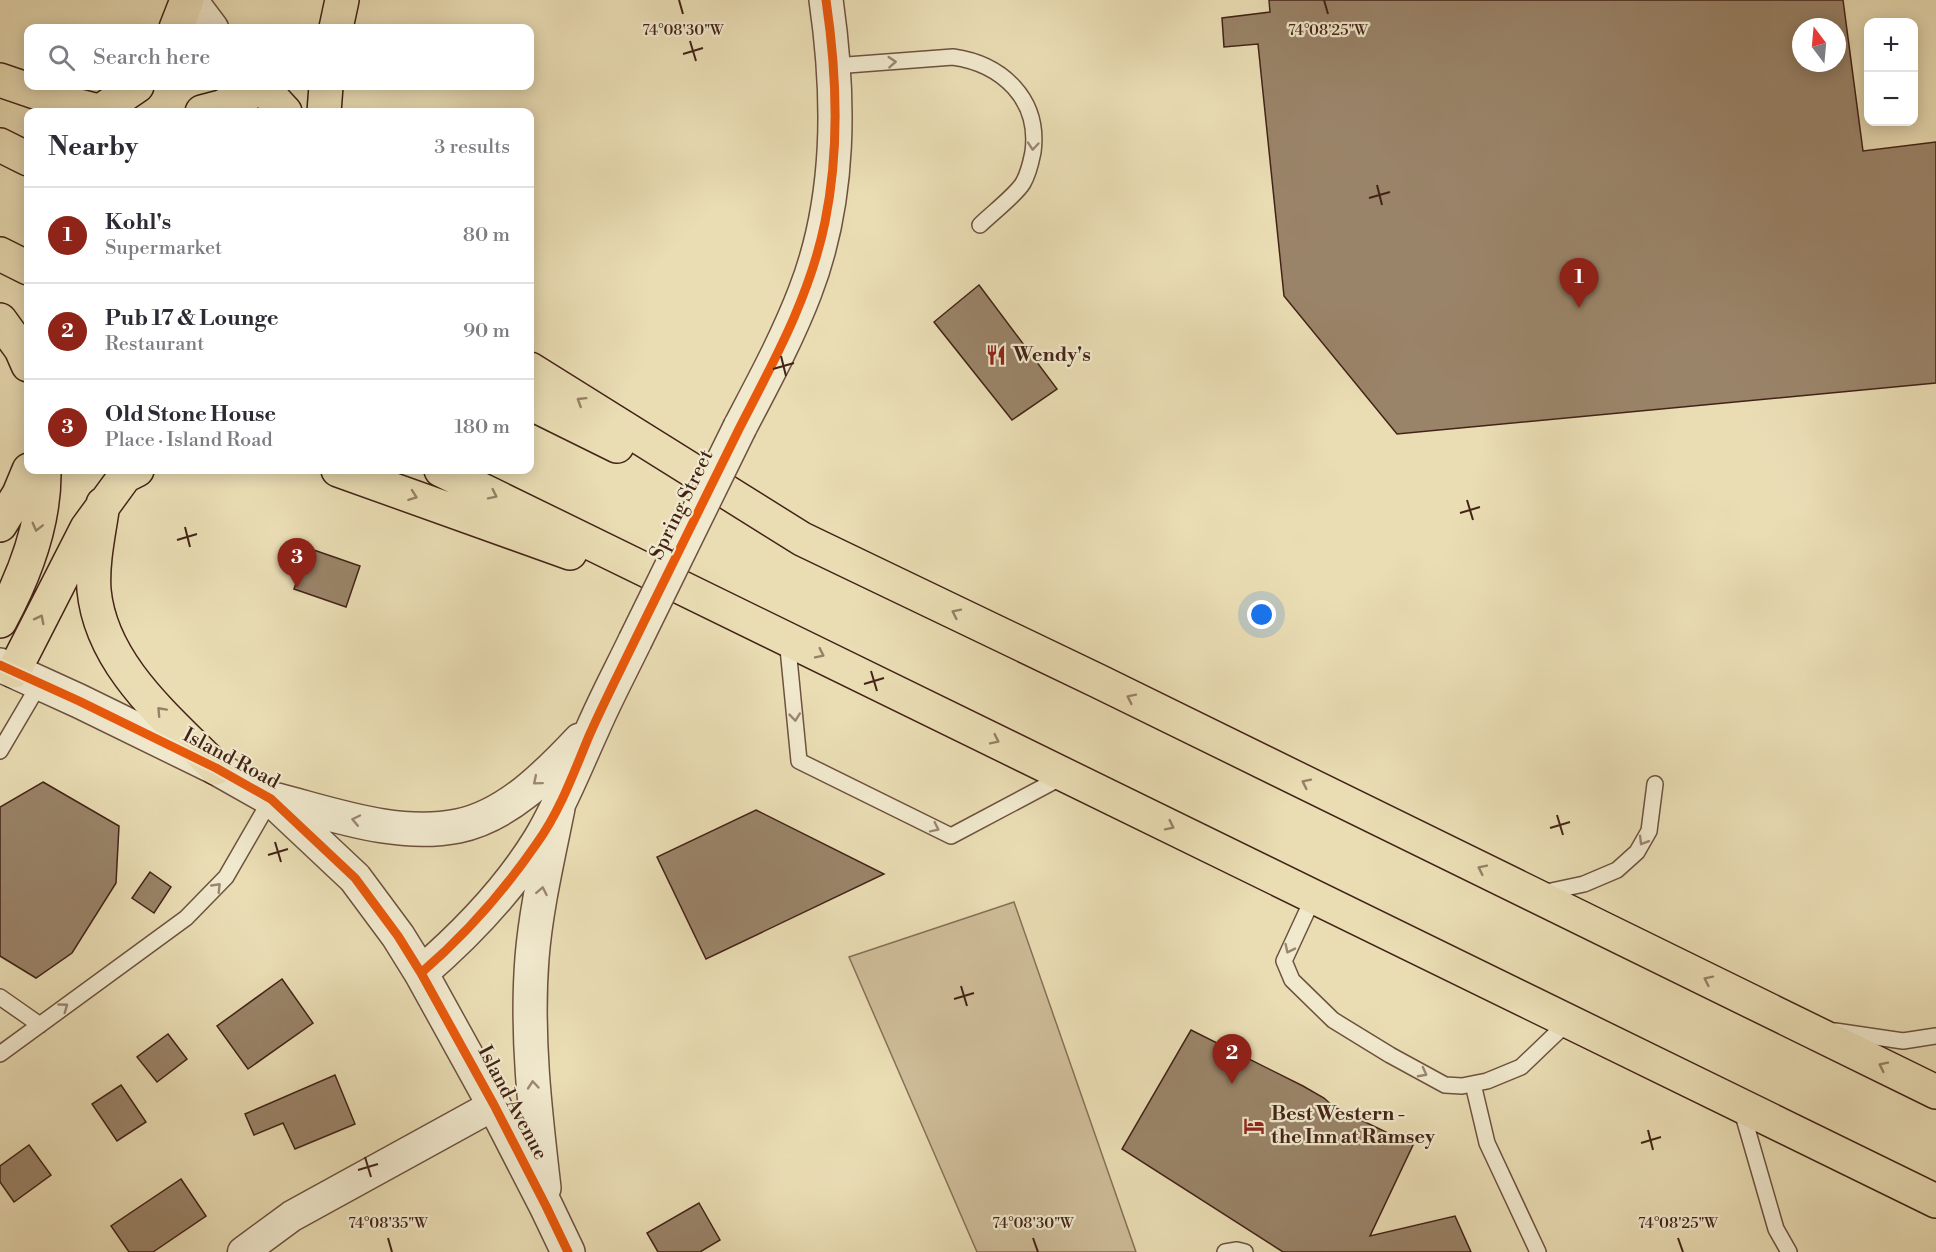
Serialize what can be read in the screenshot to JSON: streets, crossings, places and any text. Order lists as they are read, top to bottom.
{
  "streets": {
    "street": ["Spring Street", "Island Road", "Island Avenue"]
  },
  "crossings": [
    ["Spring Street", "Island Road"],
    ["Spring Street", "Island Avenue"],
    ["Island Road", "Island Avenue"]
  ],
  "places": {
    "restaurant": ["Wendy's"],
    "hotel": ["Best Western - the Inn at Ramsey"]
  },
  "north": "top",
  "page": {
    "map_buttons": ["+", "−"],
    "search": "Search here",
    "heading": ["Nearby", "3 results"],
    "list": [
      {
        "mark": "1",
        "name": "Kohl's",
        "note": "Supermarket",
        "value": "80 m"
      },
      {
        "mark": "2",
        "name": "Pub 17 & Lounge",
        "note": "Restaurant",
        "value": "90 m"
      },
      {
        "mark": "3",
        "name": "Old Stone House",
        "note": "Place · Island Road",
        "value": "180 m"
      }
    ],
    "pins": ["1", "3", "2"]
  },
  "coordinates": ["74°08'30\"W", "74°08'25\"W", "74°08'35\"W"]
}
